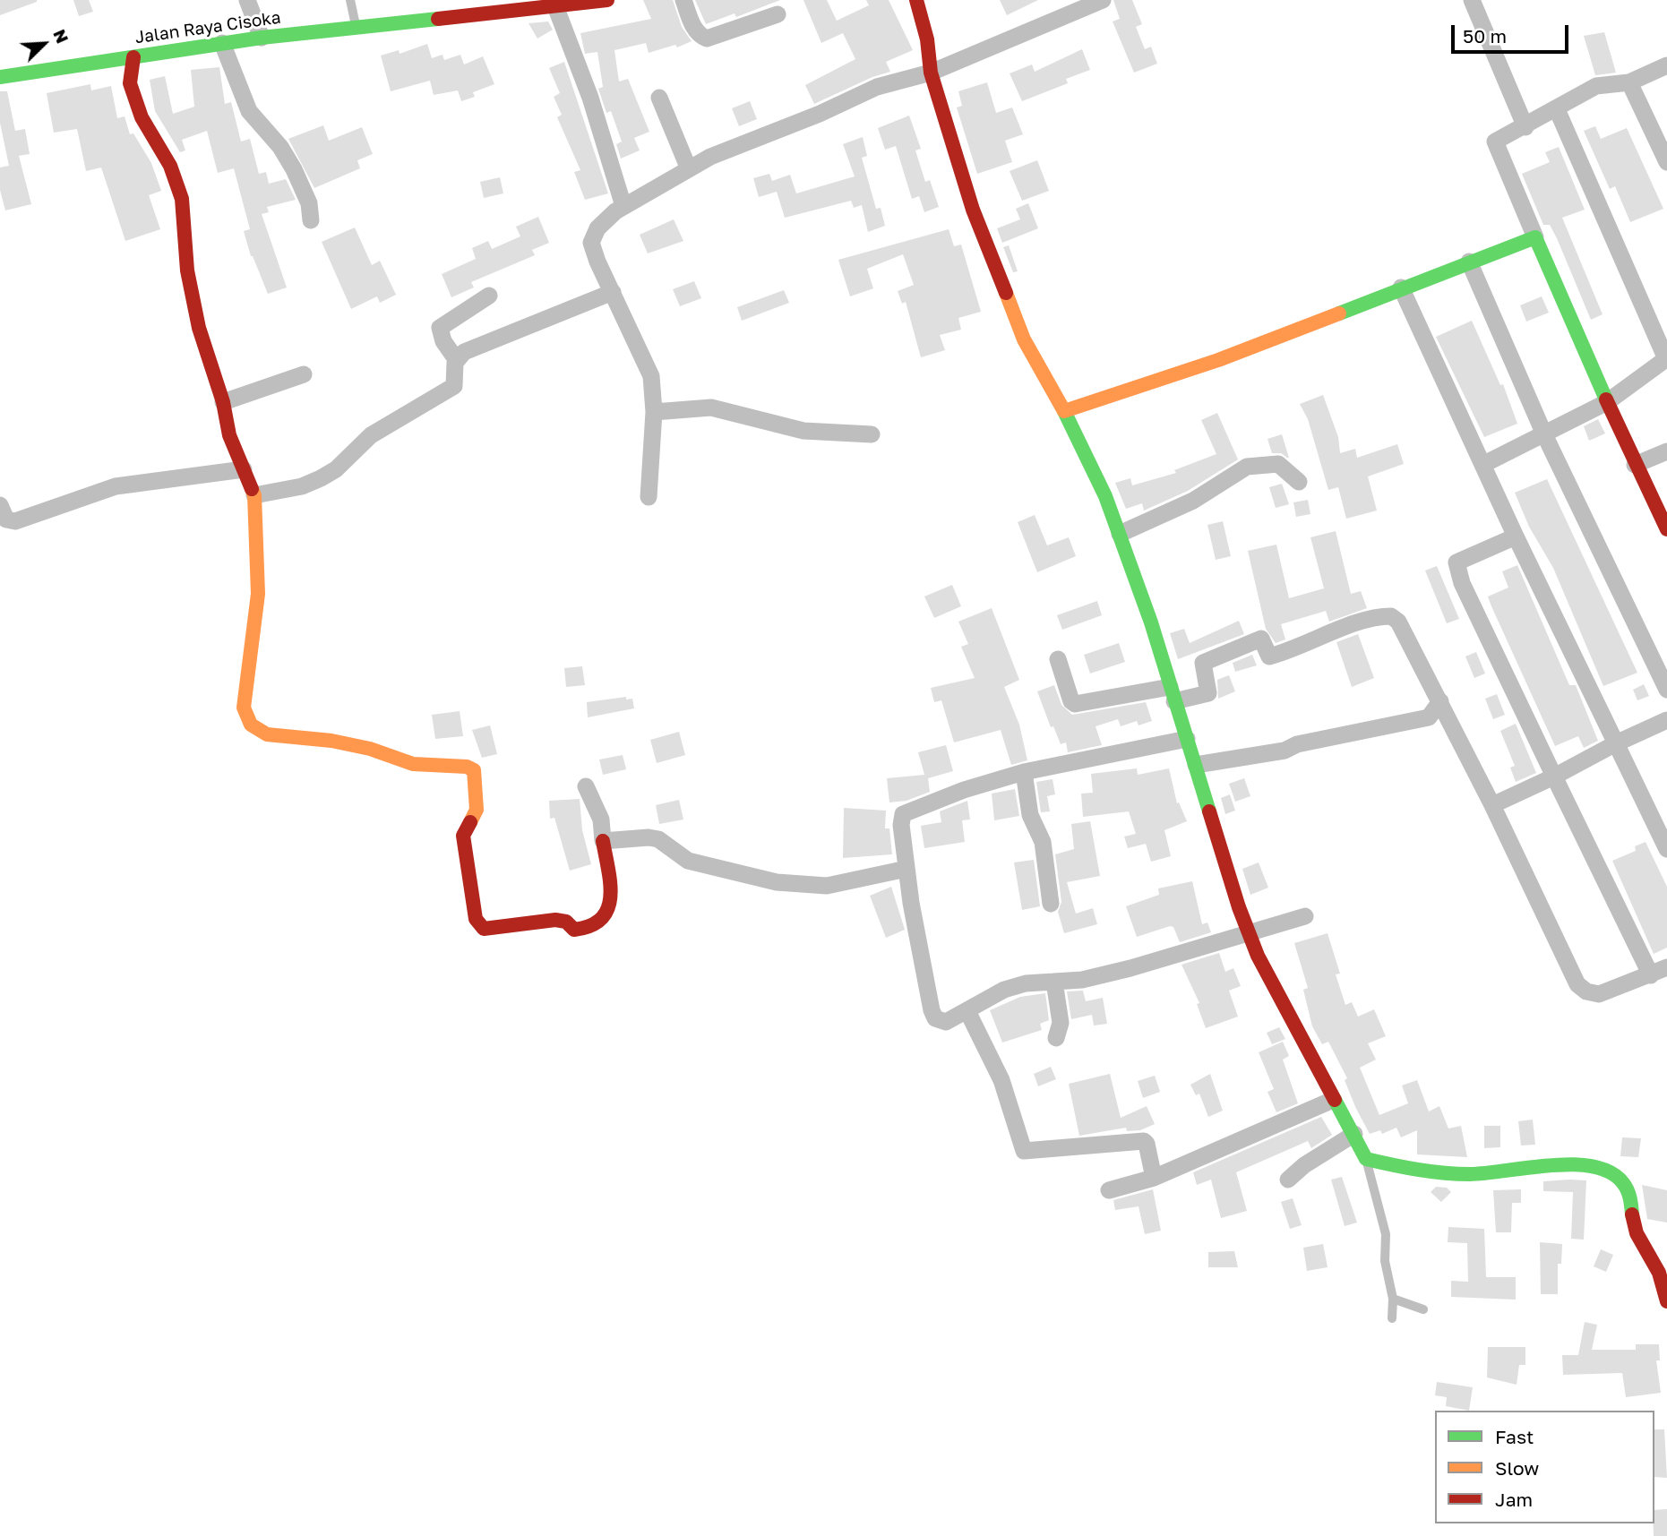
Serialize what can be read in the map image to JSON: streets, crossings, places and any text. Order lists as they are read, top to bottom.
{
  "streets": {
    "street": ["Jalan Raya Cisoka"]
  },
  "legend": ["Fast", "Slow", "Jam"],
  "scale_bar": "50 m",
  "north": "top right"
}
